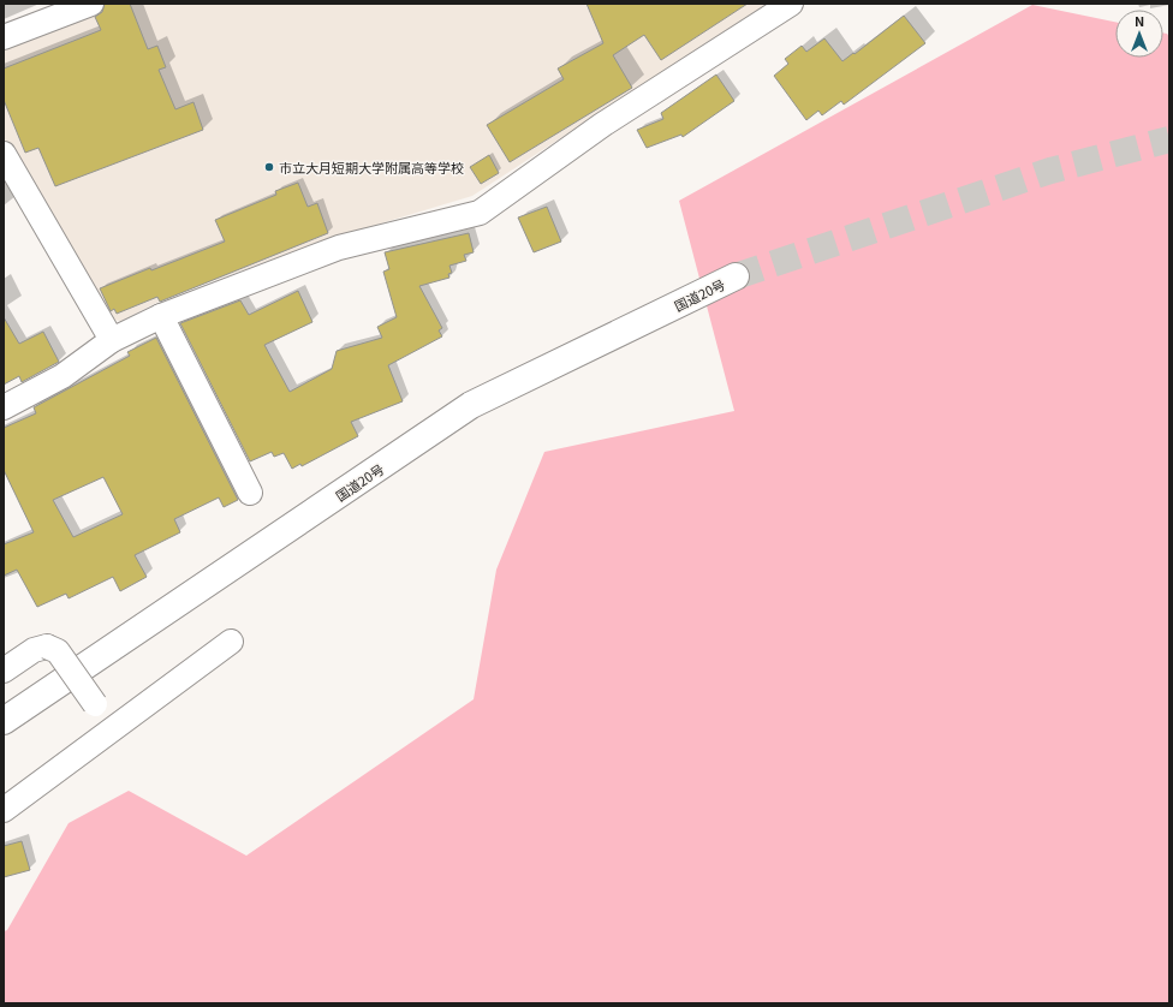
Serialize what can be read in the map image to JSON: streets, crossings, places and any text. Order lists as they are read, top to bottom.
{
  "streets": {
    "highway": ["国道20号"]
  },
  "places": ["市立大月短期大学附属高等学校"],
  "north": "top"
}
